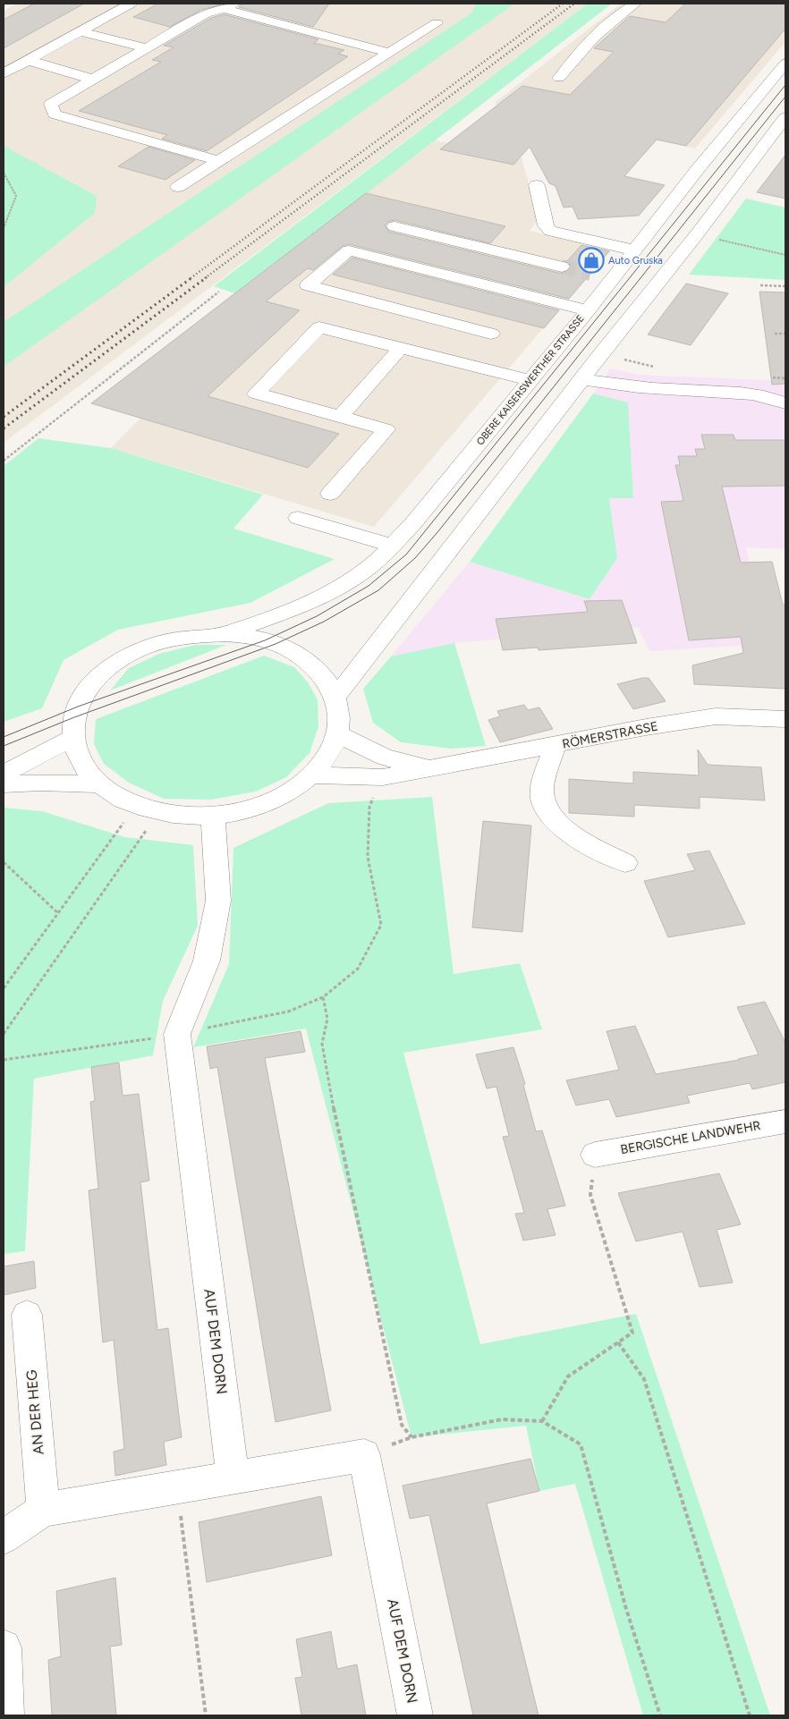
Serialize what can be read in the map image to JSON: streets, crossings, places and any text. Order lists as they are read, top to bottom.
{
  "streets": {
    "street": [
      "OBERE KAISERSWERTHER STRASSE",
      "RÖMERSTRASSE",
      "BERGISCHE LANDWEHR",
      "AUF DEM DORN",
      "AN DER HEG"
    ]
  },
  "places": {
    "shop": ["Auto Gruska"]
  }
}
